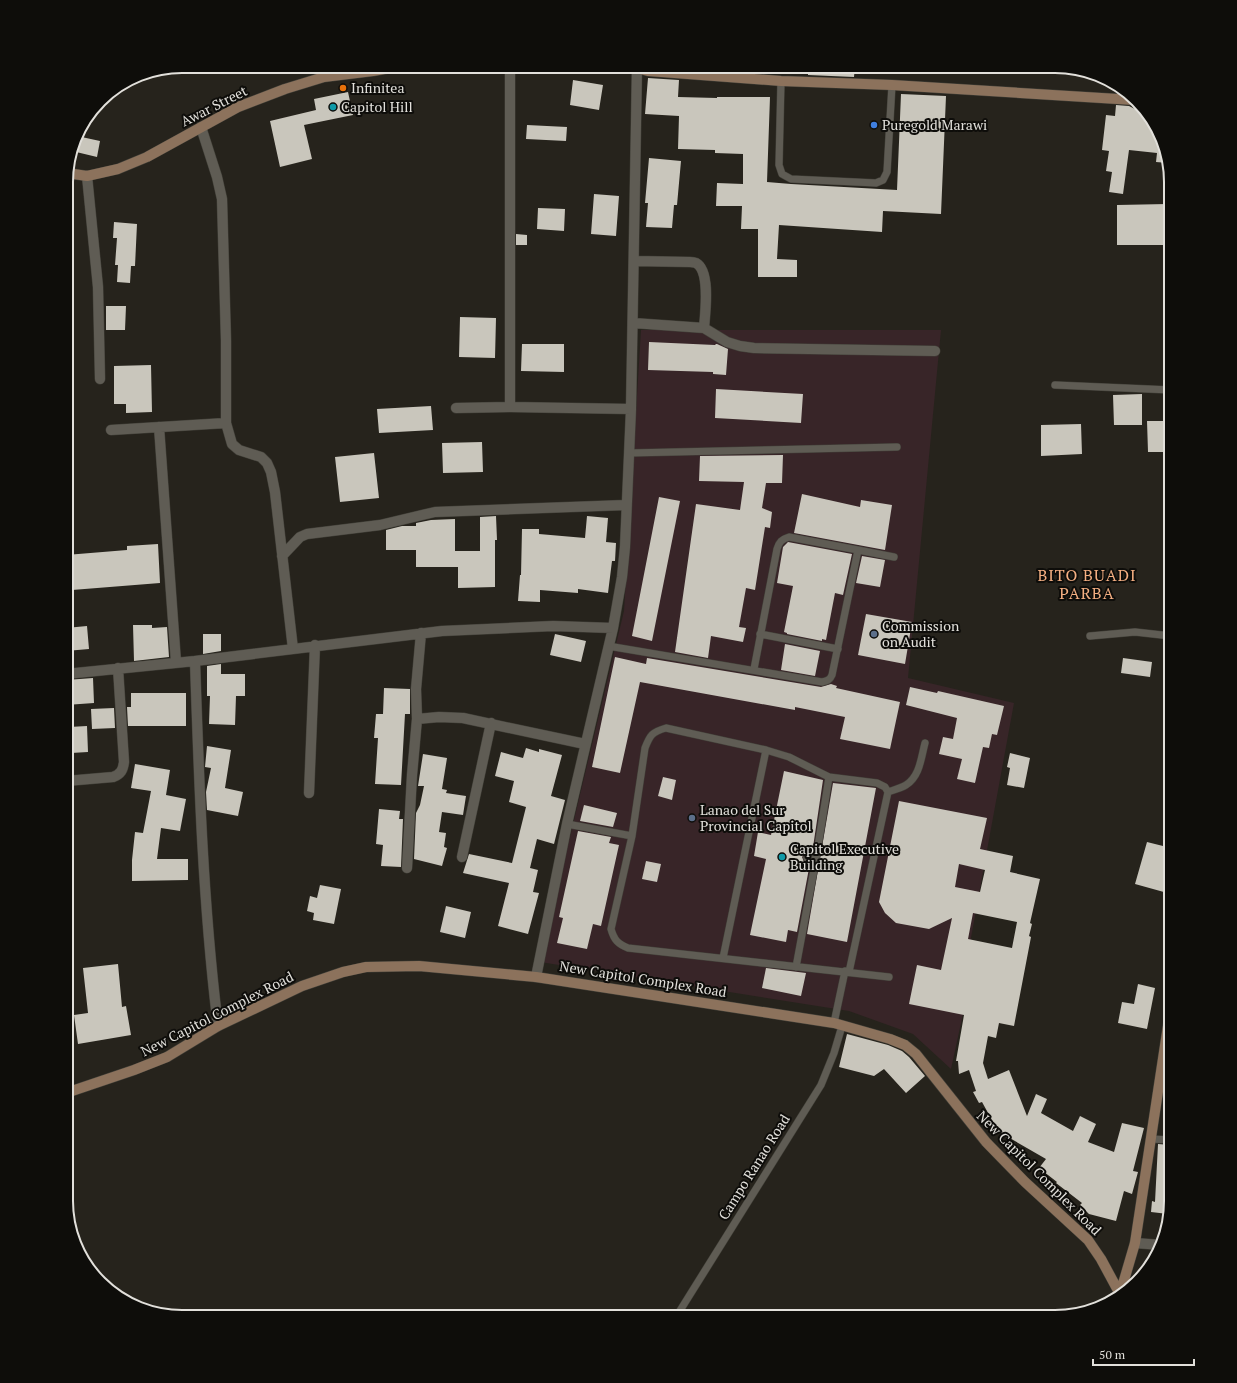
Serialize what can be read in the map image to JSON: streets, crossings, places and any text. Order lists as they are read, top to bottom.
{
  "streets": {
    "main road": ["Awar Street", "New Capitol Complex Road"],
    "lane": ["Campo Ranao Road"]
  },
  "crossings": [
    ["New Capitol Complex Road", "Campo Ranao Road"]
  ],
  "districts": ["BITO BUADI PARBA"],
  "places": [
    "Infinitea",
    "Capitol Hill",
    "Puregold Marawi",
    "Commission on Audit",
    "Lanao del Sur Provincial Capitol",
    "Capitol Executive Building"
  ],
  "scale_bar": "50 m"
}
